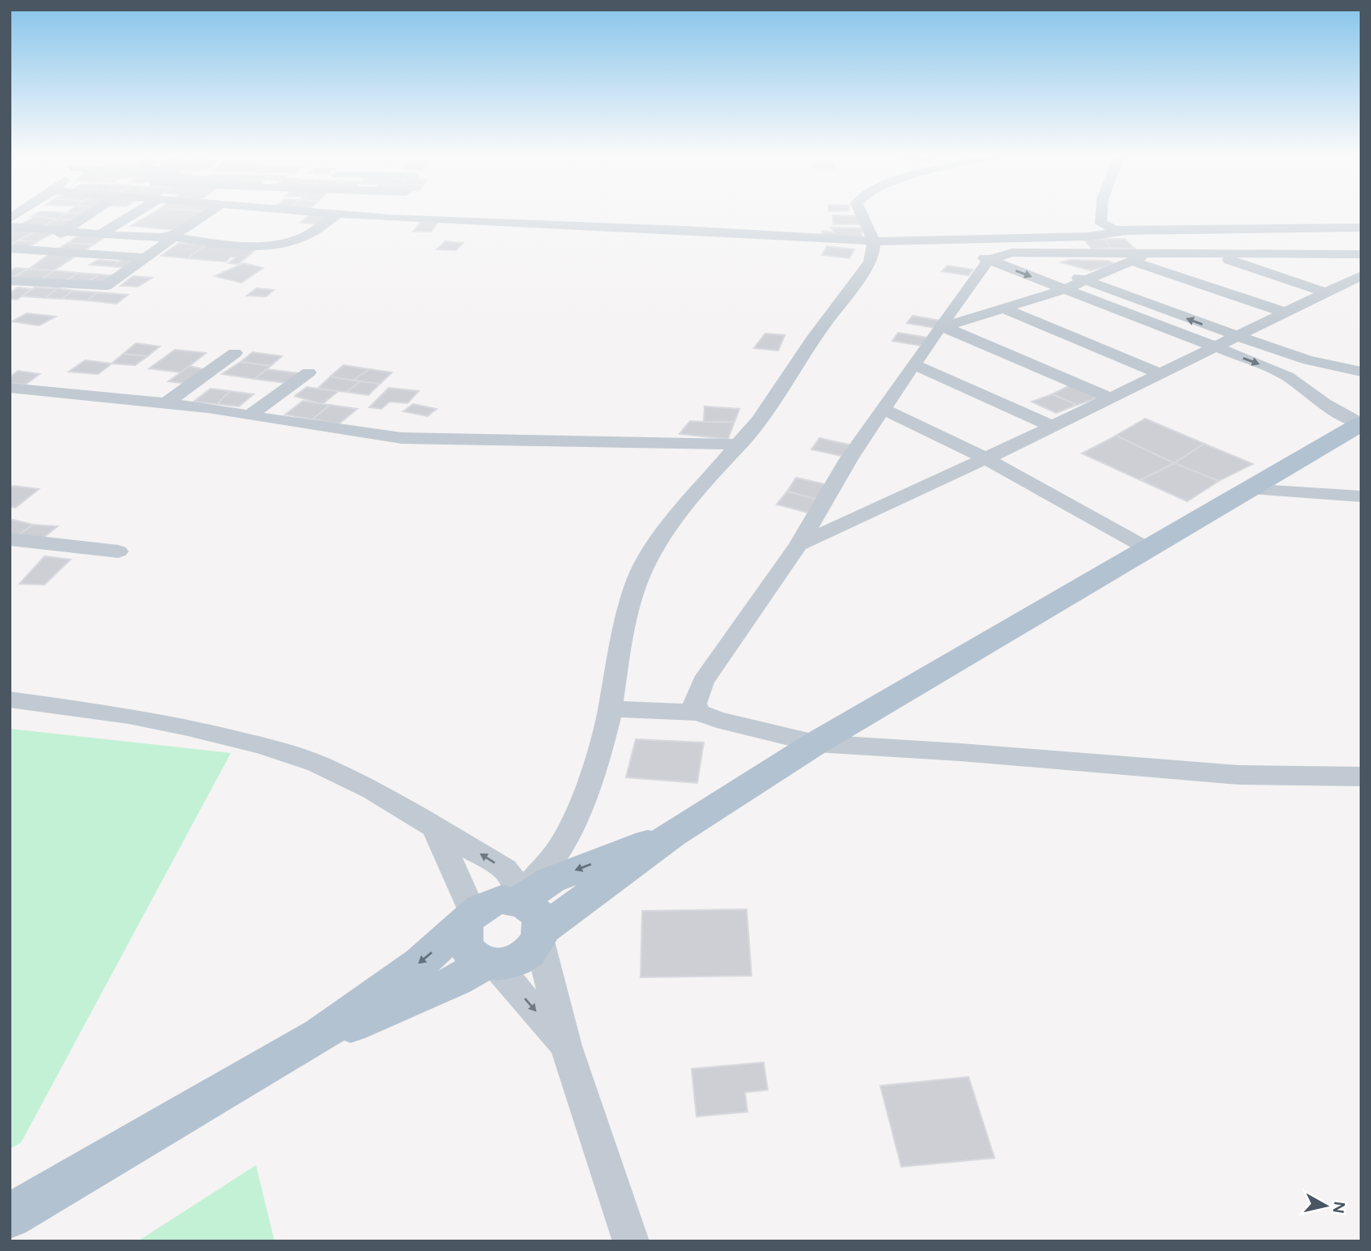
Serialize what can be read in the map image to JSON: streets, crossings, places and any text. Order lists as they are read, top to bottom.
{
  "north": "right"
}
